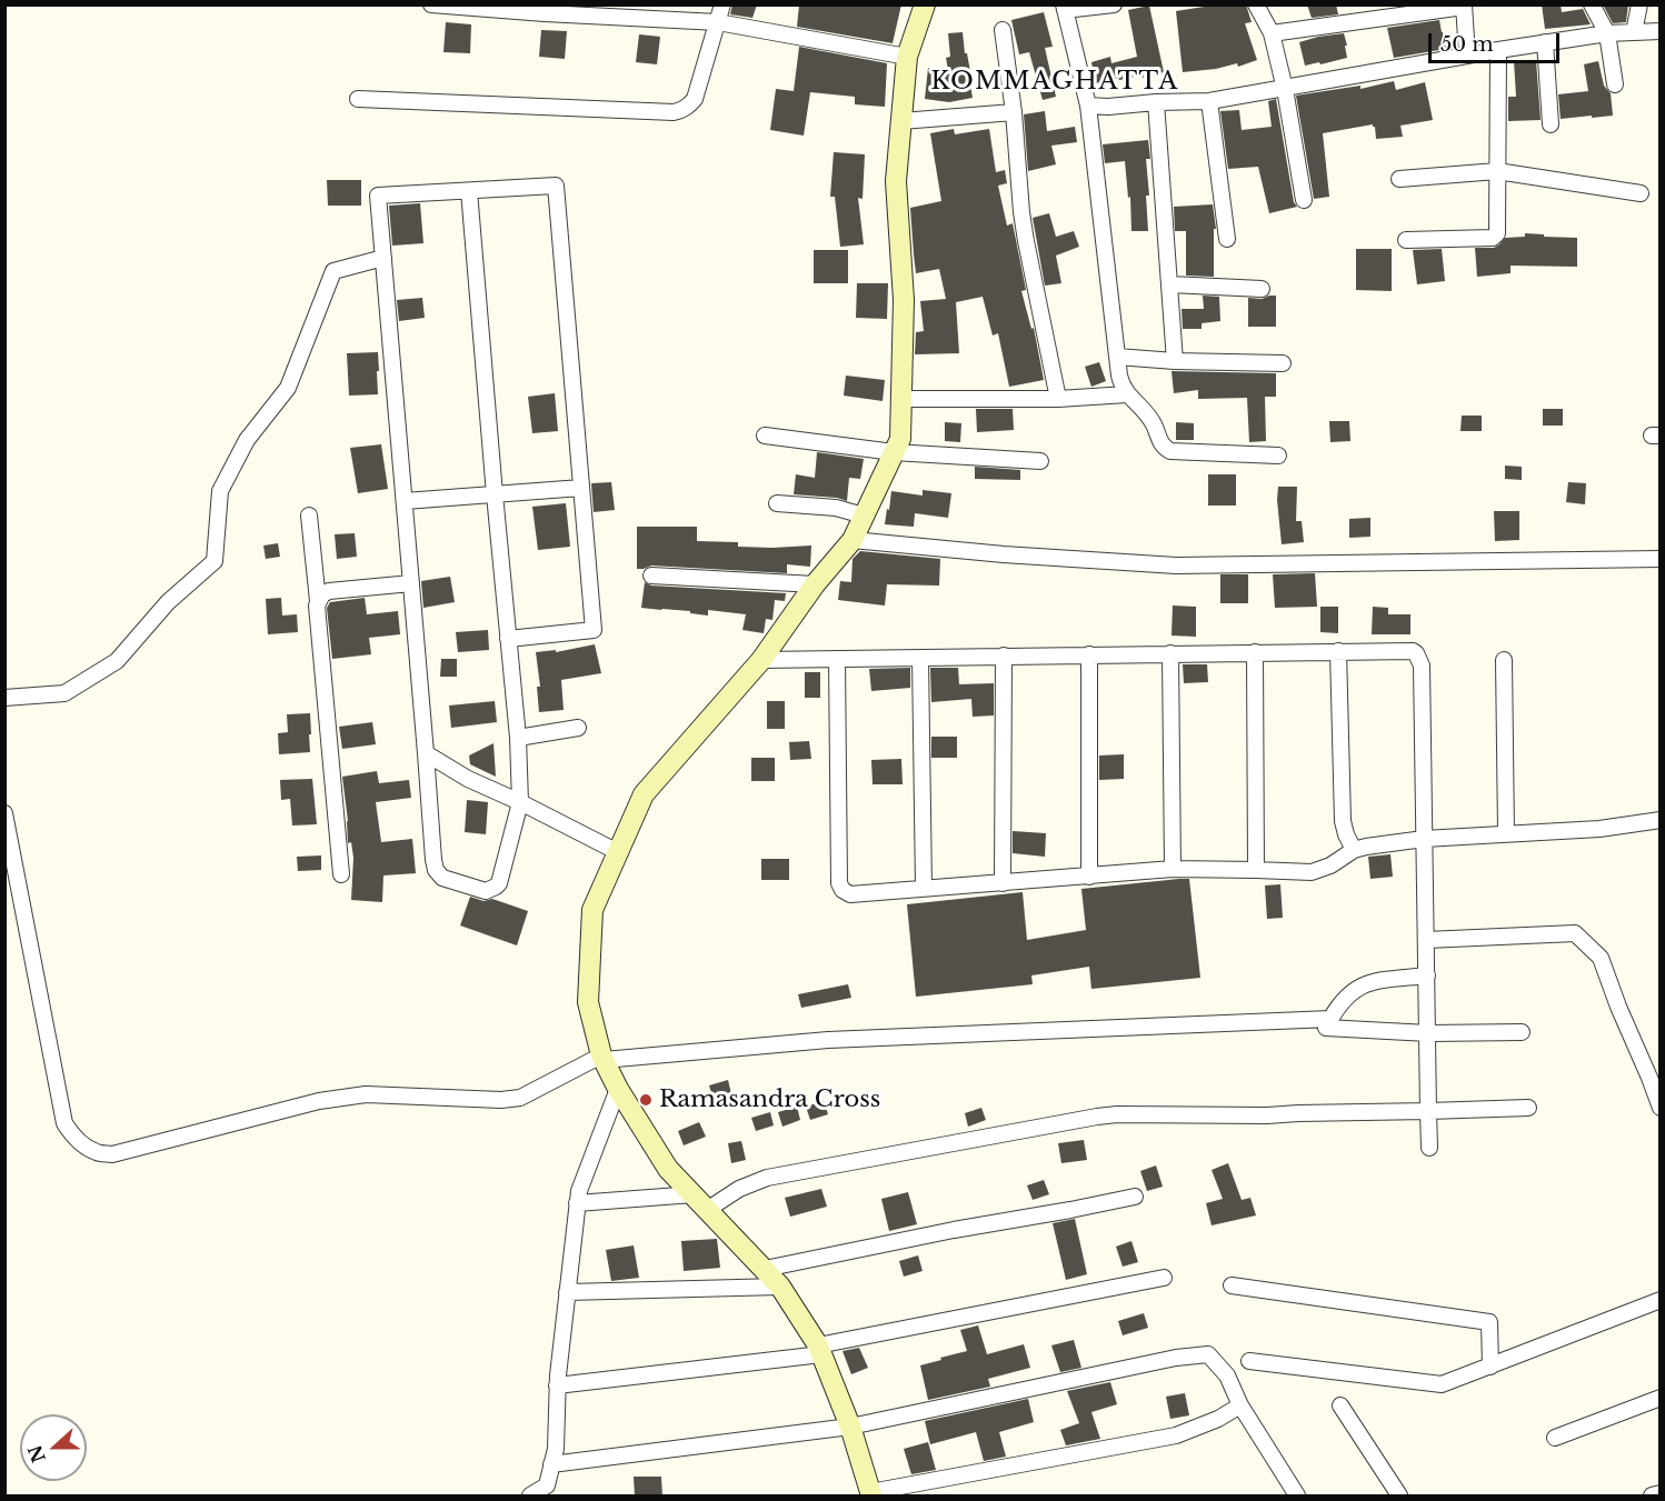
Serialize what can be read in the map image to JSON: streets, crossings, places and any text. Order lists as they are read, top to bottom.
{
  "districts": ["KOMMAGHATTA"],
  "places": ["Ramasandra Cross"],
  "scale_bar": "50 m",
  "north": "left"
}
